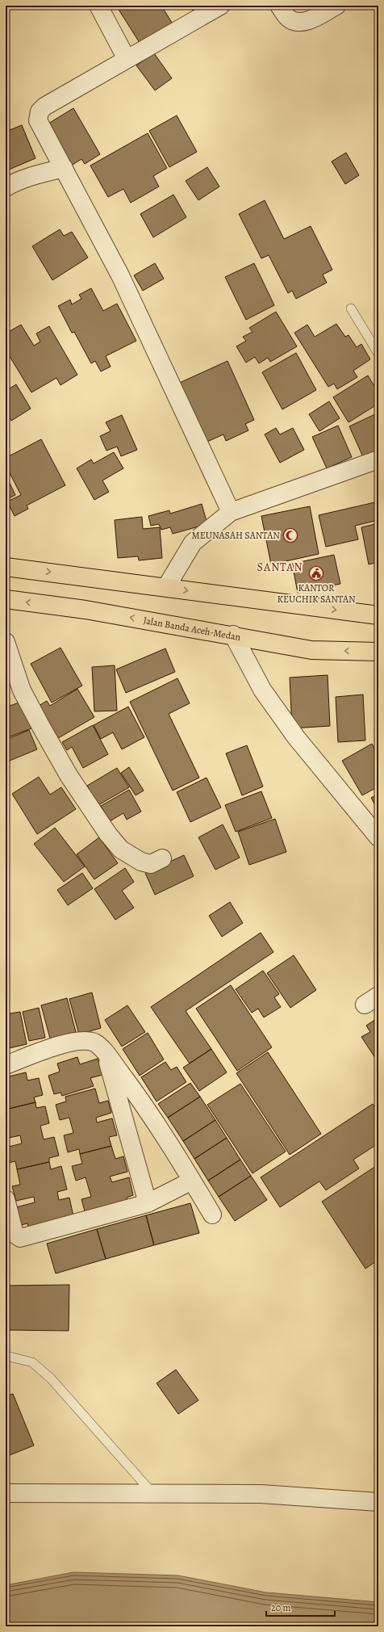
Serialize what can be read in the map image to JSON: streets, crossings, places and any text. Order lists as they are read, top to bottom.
{
  "streets": {
    "highway": ["Jalan Banda Aceh-Medan"]
  },
  "districts": ["SANTAN"],
  "places": {
    "mosque": ["MEUNASAH SANTAN"],
    "public building": ["KANTOR KEUCHIK SANTAN"]
  },
  "scale_bar": "20 m"
}
